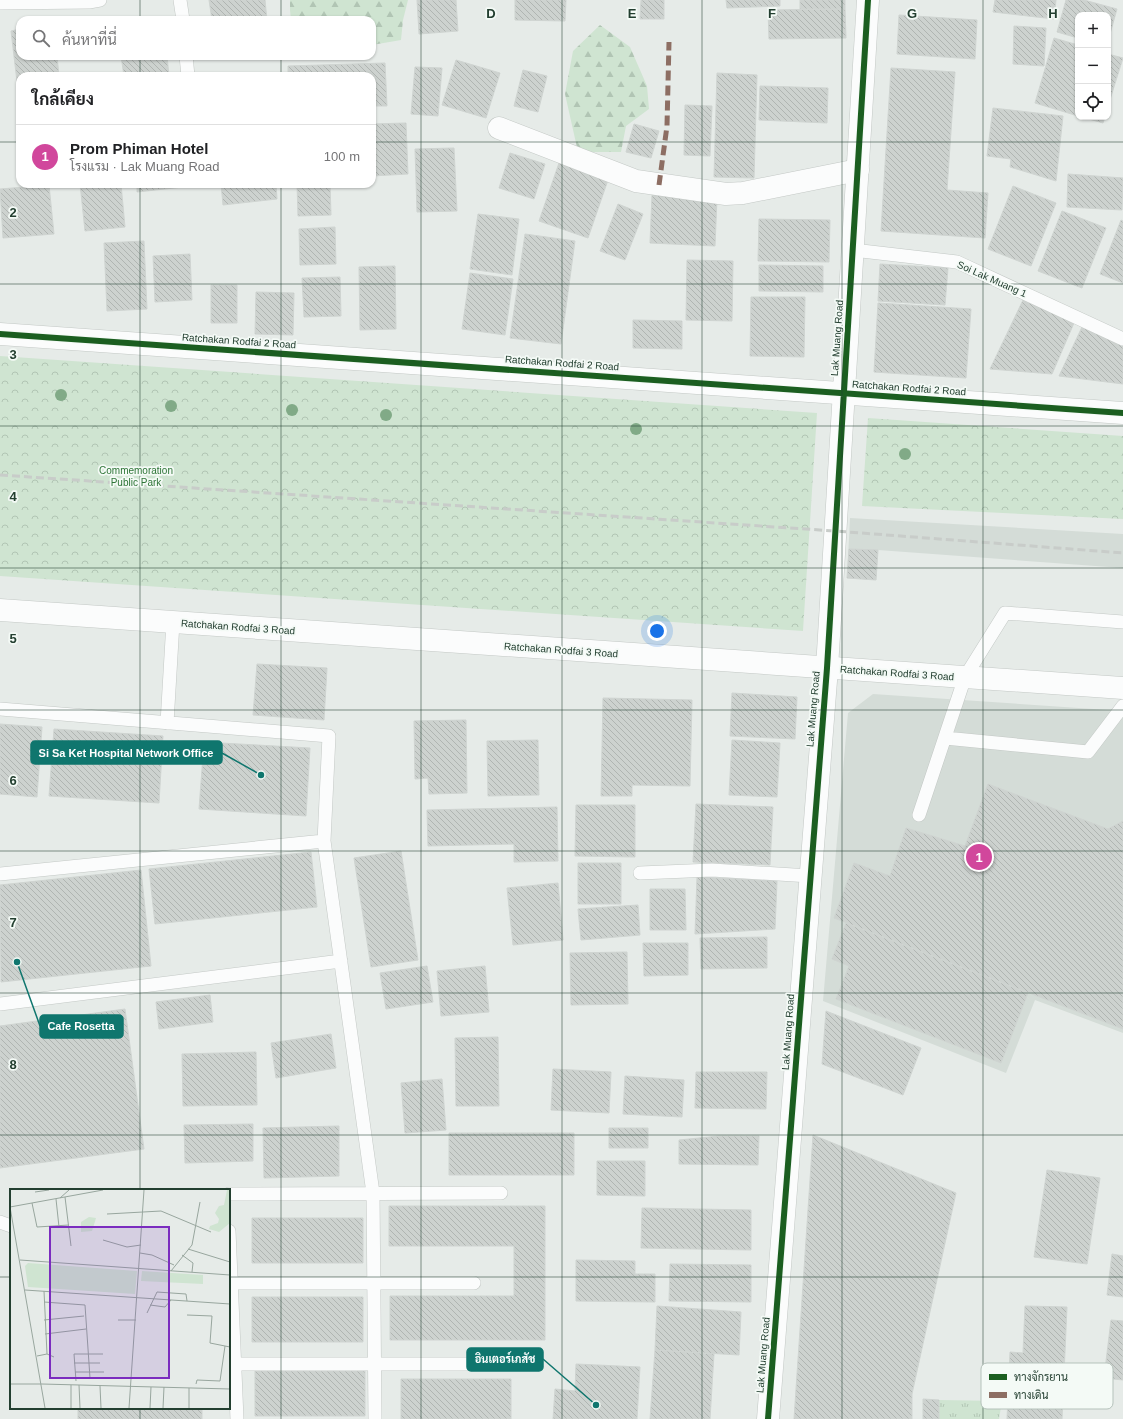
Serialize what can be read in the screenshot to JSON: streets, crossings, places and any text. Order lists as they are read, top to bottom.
{
  "streets": {
    "street": ["Lak Muang Road", "Ratchakan Rodfai 2 Road", "Ratchakan Rodfai 3 Road"],
    "lane": ["Soi Lak Muang 1"]
  },
  "crossings": [
    ["Soi Lak Muang 1", "Lak Muang Road"],
    ["Lak Muang Road", "Ratchakan Rodfai 2 Road"],
    ["Lak Muang Road", "Ratchakan Rodfai 3 Road"]
  ],
  "parks": ["Commemoration Public Park"],
  "places": ["Si Sa Ket Hospital Network Office", "Cafe Rosetta", "อินเตอร์เภสัช"],
  "legend": ["ทางจักรยาน", "ทางเดิน"],
  "page": {
    "map_buttons": ["+", "−"],
    "search": "ค้นหาที่นี่",
    "heading": "ใกล้เคียง",
    "list": [
      {
        "mark": "1",
        "name": "Prom Phiman Hotel",
        "note": "โรงแรม · Lak Muang Road",
        "value": "100 m"
      }
    ],
    "pins": "1"
  },
  "grid": {
    "columns": [
      "D",
      "E",
      "F",
      "G",
      "H"
    ],
    "rows": [
      "2",
      "3",
      "4",
      "5",
      "6",
      "7",
      "8"
    ]
  }
}
